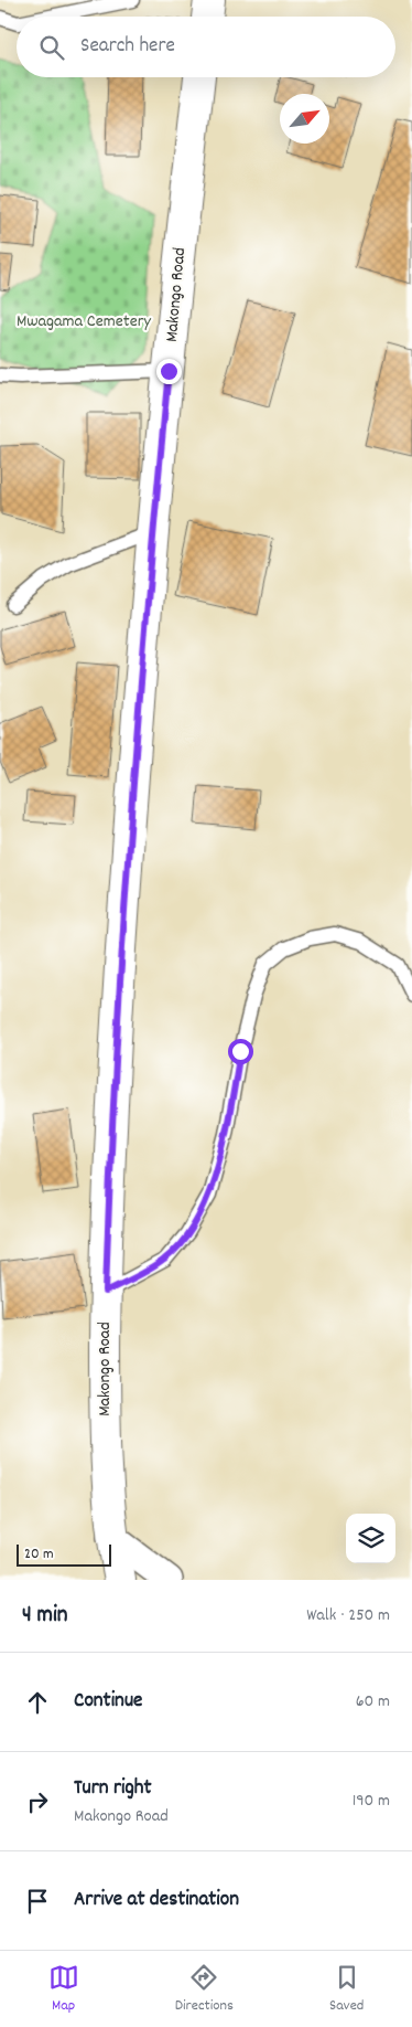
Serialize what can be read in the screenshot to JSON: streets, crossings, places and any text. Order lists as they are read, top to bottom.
{
  "streets": {
    "street": ["Makongo Road"]
  },
  "parks": ["Mwagama Cemetery"],
  "scale_bar": "20 m",
  "north": "top right",
  "page": {
    "search": "Search here",
    "scale": "20 m",
    "heading": ["4 min", "Walk · 250 m"],
    "list": [
      ["Continue", "60 m"],
      ["Turn right", "Makongo Road", "190 m"],
      "Arrive at destination"
    ],
    "nav": ["Map", "Directions", "Saved"]
  }
}
